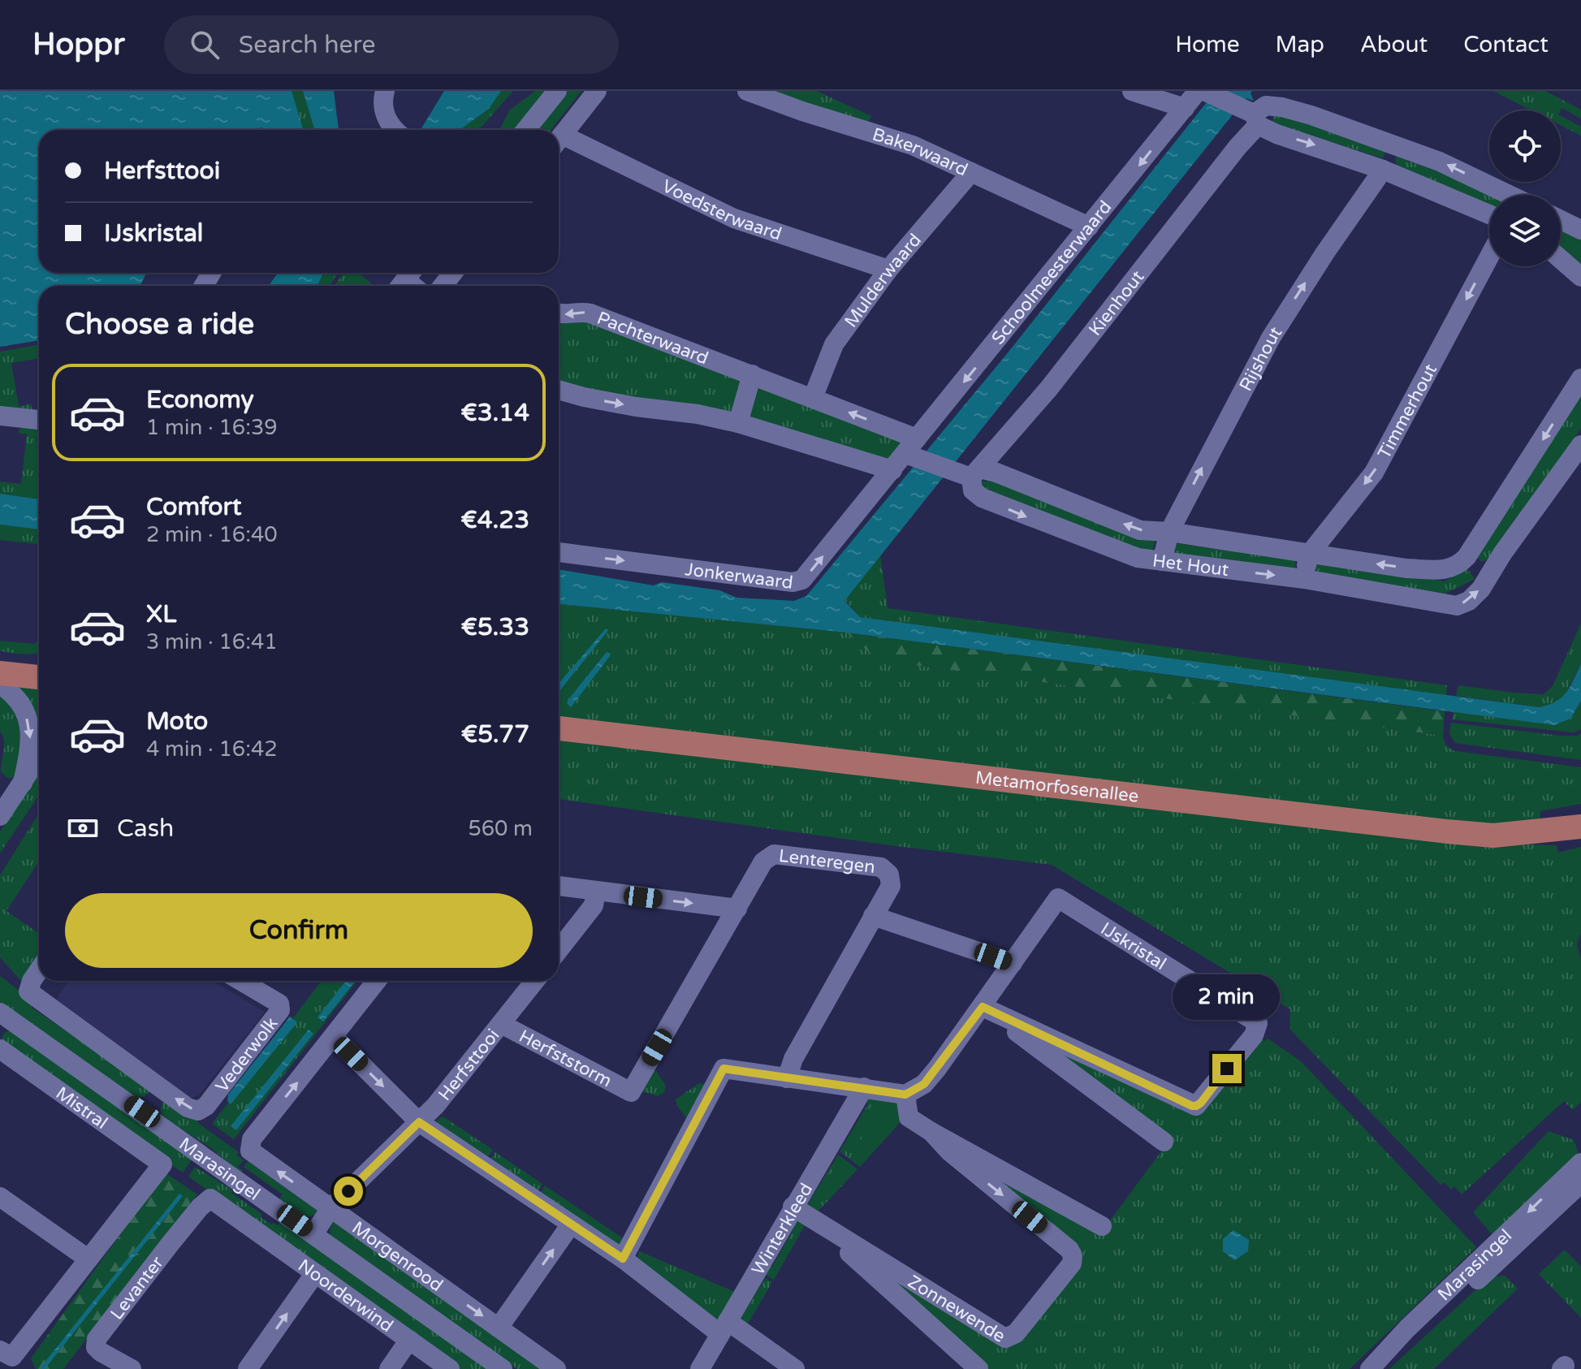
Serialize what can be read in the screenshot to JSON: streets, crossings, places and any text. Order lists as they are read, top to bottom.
{
  "streets": {
    "main road": ["Metamorfosenallee"],
    "street": [
      "Bakerwaard",
      "Voedsterwaard",
      "Schoolmeesterwaard",
      "Mulderwaard",
      "Kienhout",
      "Pachterwaard",
      "Rijshout",
      "Timmerhout",
      "Het Hout",
      "Jonkerwaard",
      "Lenteregen",
      "IJskristal",
      "Vederwolk",
      "Herfststorm",
      "Herfsttooi",
      "Mistral",
      "Marasingel",
      "Winterkleed",
      "Morgenrood",
      "Levanter",
      "Noorderwind",
      "Zonnewende"
    ]
  },
  "crossings": [
    ["Bakerwaard", "Schoolmeesterwaard"],
    ["Bakerwaard", "Mulderwaard"],
    ["Voedsterwaard", "Mulderwaard"],
    ["Schoolmeesterwaard", "Pachterwaard"],
    ["Schoolmeesterwaard", "Het Hout"],
    ["Schoolmeesterwaard", "Jonkerwaard"],
    ["Mulderwaard", "Pachterwaard"],
    ["Kienhout", "Het Hout"],
    ["Pachterwaard", "Het Hout"],
    ["Pachterwaard", "Jonkerwaard"],
    ["Rijshout", "Het Hout"],
    ["Timmerhout", "Het Hout"],
    ["Het Hout", "Jonkerwaard"],
    ["Lenteregen", "Herfststorm"],
    ["Herfststorm", "Herfsttooi"],
    ["Herfsttooi", "Marasingel"],
    ["Herfsttooi", "Morgenrood"],
    ["Winterkleed", "Zonnewende"],
    ["Levanter", "Noorderwind"]
  ],
  "one_way": ["Schoolmeesterwaard", "Rijshout"],
  "page": {
    "header": "Hoppr",
    "search": "Search here",
    "nav": [
      "Home",
      "Map",
      "About",
      "Contact"
    ],
    "banner": ["Herfsttooi", "IJskristal"],
    "heading": "Choose a ride",
    "list": [
      {
        "name": "Economy",
        "note": "1 min · 16:39",
        "value": "€3.14"
      },
      {
        "name": "Comfort",
        "note": "2 min · 16:40",
        "value": "€4.23"
      },
      {
        "name": "XL",
        "note": "3 min · 16:41",
        "value": "€5.33"
      },
      {
        "name": "Moto",
        "note": "4 min · 16:42",
        "value": "€5.77"
      }
    ],
    "pay": ["Cash", "560 m"],
    "buttons": "Confirm",
    "bubble": "2 min"
  }
}
